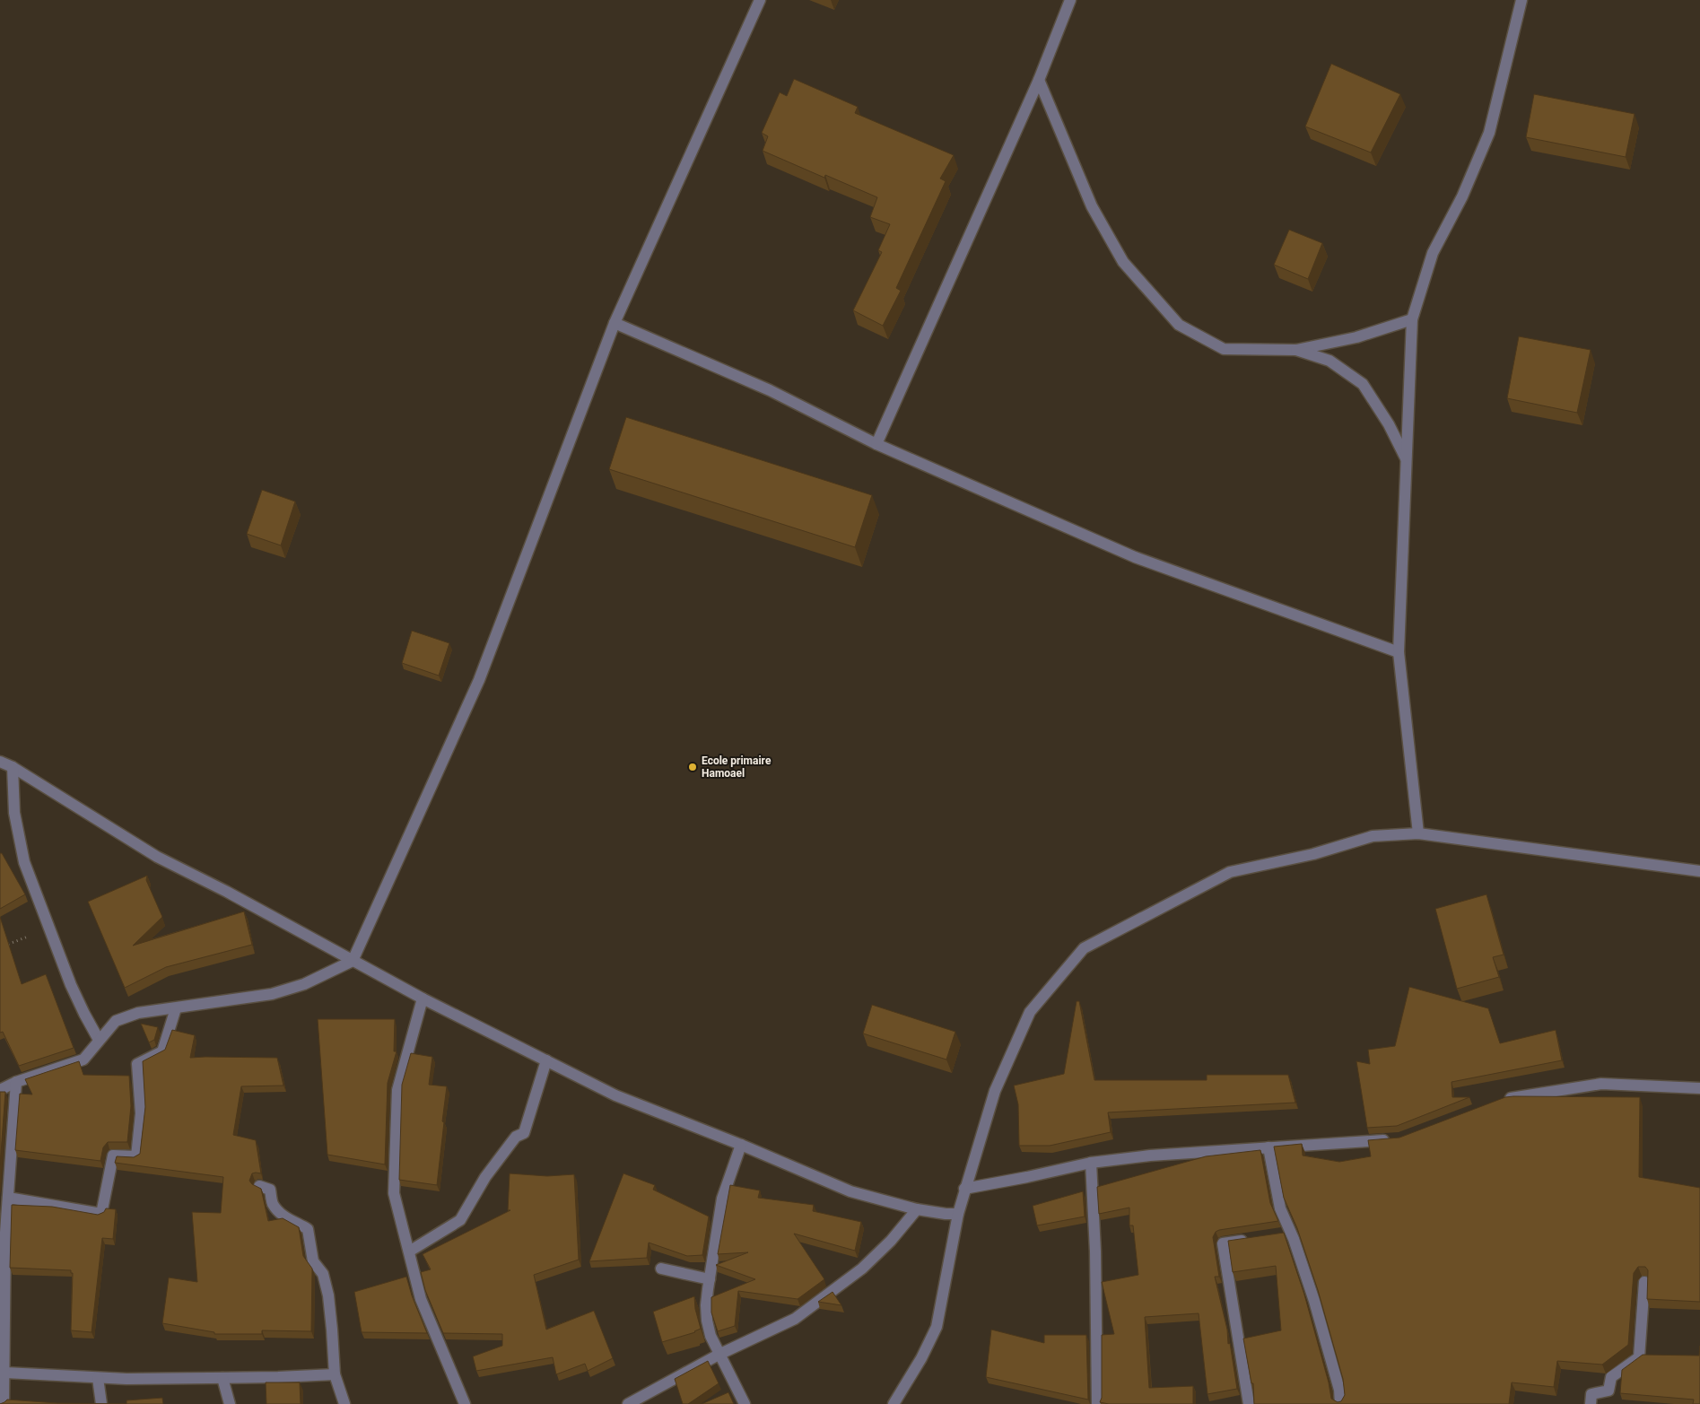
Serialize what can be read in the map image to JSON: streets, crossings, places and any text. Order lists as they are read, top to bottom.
{
  "places": ["Ecole primaire Hamoael"]
}
